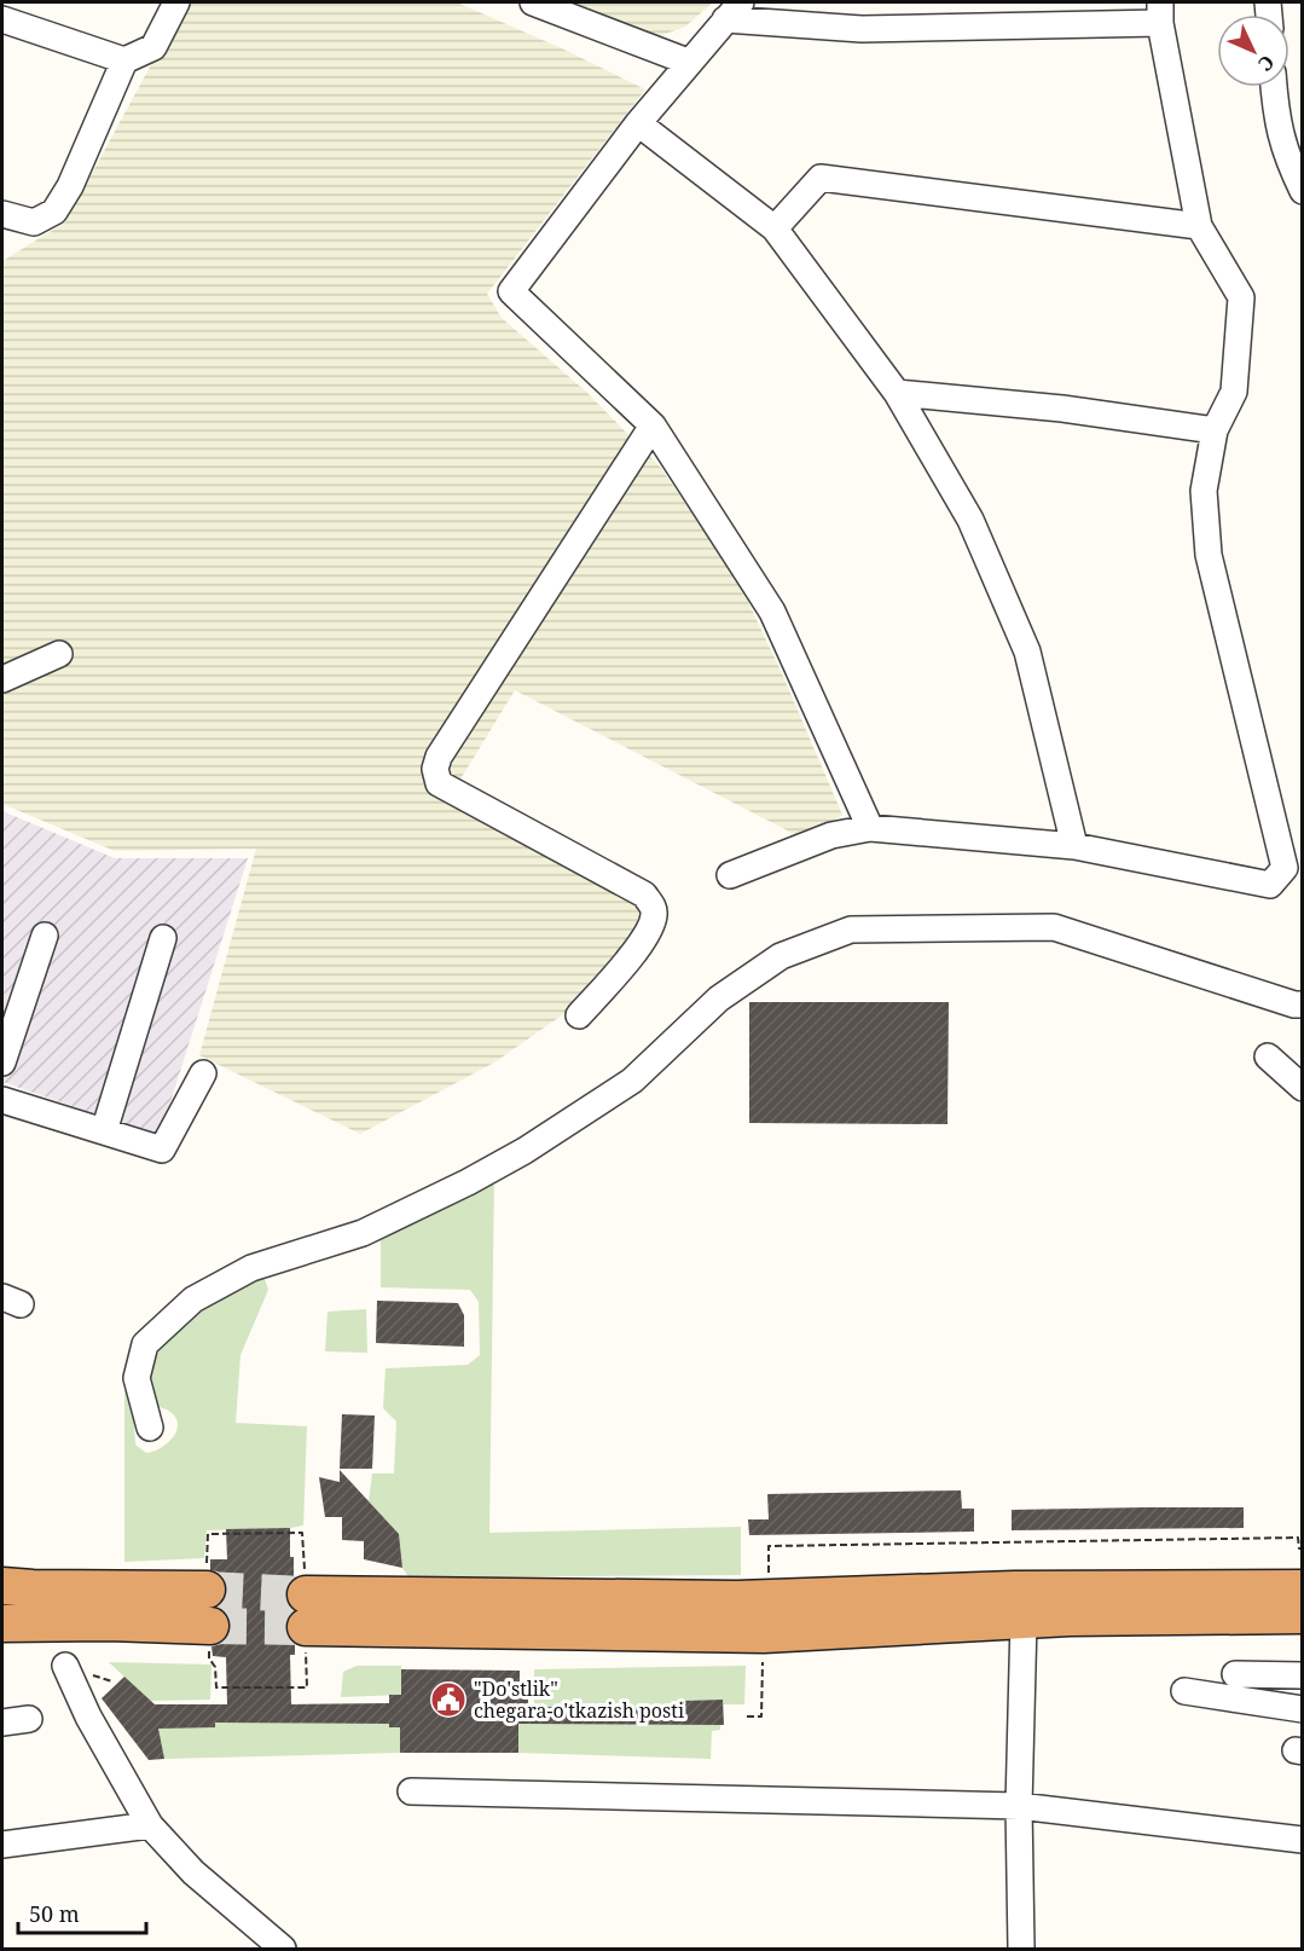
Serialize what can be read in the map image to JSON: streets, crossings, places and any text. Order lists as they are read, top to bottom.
{
  "places": {
    "public building": ["\"Do'stlik\" chegara-o'tkazish posti"]
  },
  "scale_bar": "50 m",
  "north": "bottom right"
}
